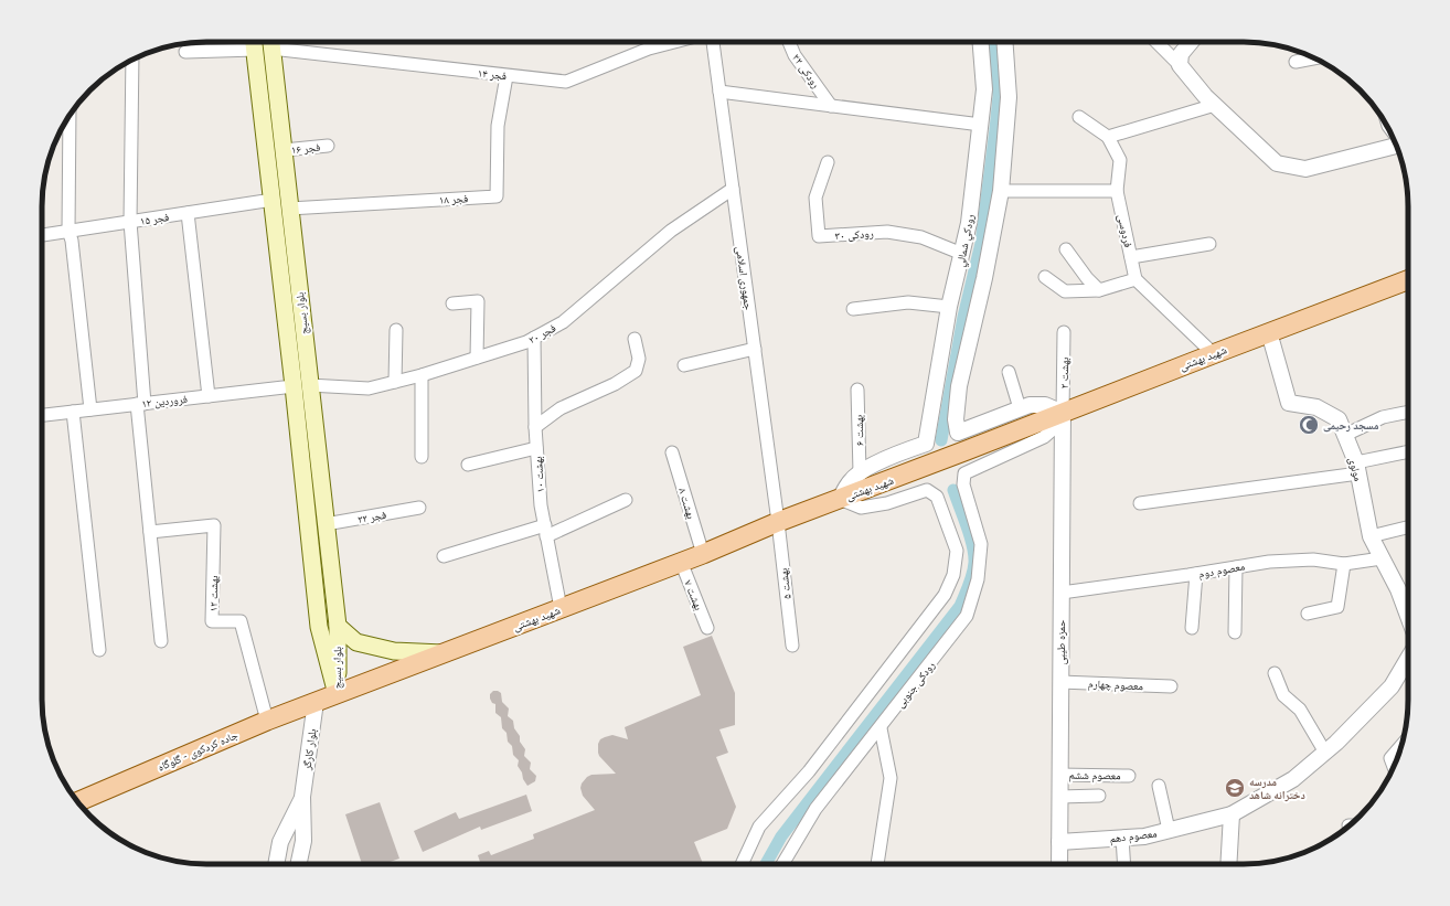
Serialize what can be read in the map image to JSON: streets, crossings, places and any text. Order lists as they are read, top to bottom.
{
  "streets": {
    "main road": ["بلوار بسیج", "شهید بهشتی", "جاده کردکوی - گلوگاه"],
    "street": [
      "رودکی ۲۲",
      "فجر ۱۴",
      "فجر ۱۶",
      "فجر ۱۸",
      "فجر ۱۵",
      "فردوسی",
      "رودکی ۳۰",
      "رودکي شمالي",
      "جمهوری اسلامی",
      "فجر ۲۰",
      "بهشت ۲",
      "۱۲ فروردین",
      "بهشت ۶",
      "مولوی",
      "بهشت ۱۰",
      "بهشت ۸",
      "فجر ۲۲",
      "معصوم دوم",
      "بهشت ۵",
      "بهشت ۱۲",
      "بهشت ۷",
      "حمزه طیبی",
      "رودکی جنوبی",
      "معصوم چهارم",
      "بلوار کارگر",
      "معصوم ششم",
      "معصوم دهم"
    ]
  },
  "crossings": [
    ["فجر ۱۴", "فجر ۱۸"],
    ["فجر ۱۴", "بلوار بسیج"],
    ["فجر ۱۶", "بلوار بسیج"],
    ["فجر ۱۸", "بلوار بسیج"],
    ["فجر ۱۵", "بلوار بسیج"],
    ["رودکی ۳۰", "رودکي شمالي"],
    ["رودکي شمالي", "بهشت ۶"],
    ["جمهوری اسلامی", "فجر ۲۰"],
    ["جمهوری اسلامی", "شهید بهشتی"],
    ["جمهوری اسلامی", "بهشت ۵"],
    ["بلوار بسیج", "فجر ۲۰"],
    ["بلوار بسیج", "شهید بهشتی"],
    ["بلوار بسیج", "۱۲ فروردین"],
    ["بلوار بسیج", "فجر ۲۲"],
    ["بلوار بسیج", "بلوار کارگر"],
    ["بلوار بسیج", "جاده کردکوی - گلوگاه"],
    ["فجر ۲۰", "۱۲ فروردین"],
    ["فجر ۲۰", "بهشت ۱۰"],
    ["شهید بهشتی", "بهشت ۲"],
    ["شهید بهشتی", "مولوی"],
    ["شهید بهشتی", "بهشت ۱۰"],
    ["شهید بهشتی", "بهشت ۸"],
    ["شهید بهشتی", "بهشت ۵"],
    ["شهید بهشتی", "بهشت ۷"],
    ["شهید بهشتی", "حمزه طیبی"],
    ["شهید بهشتی", "رودکی جنوبی"],
    ["شهید بهشتی", "بلوار کارگر"],
    ["شهید بهشتی", "جاده کردکوی - گلوگاه"],
    ["بهشت ۲", "حمزه طیبی"],
    ["بهشت ۲", "رودکی جنوبی"],
    ["مولوی", "معصوم دوم"],
    ["مولوی", "معصوم دهم"],
    ["معصوم دوم", "حمزه طیبی"],
    ["بهشت ۱۲", "جاده کردکوی - گلوگاه"],
    ["حمزه طیبی", "رودکی جنوبی"],
    ["حمزه طیبی", "معصوم چهارم"],
    ["حمزه طیبی", "معصوم ششم"],
    ["حمزه طیبی", "معصوم دهم"],
    ["بلوار کارگر", "جاده کردکوی - گلوگاه"]
  ],
  "places": {
    "mosque": ["مسجد رحیمی"],
    "school or university": ["مدرسه دخترانه شاهد"]
  }
}
